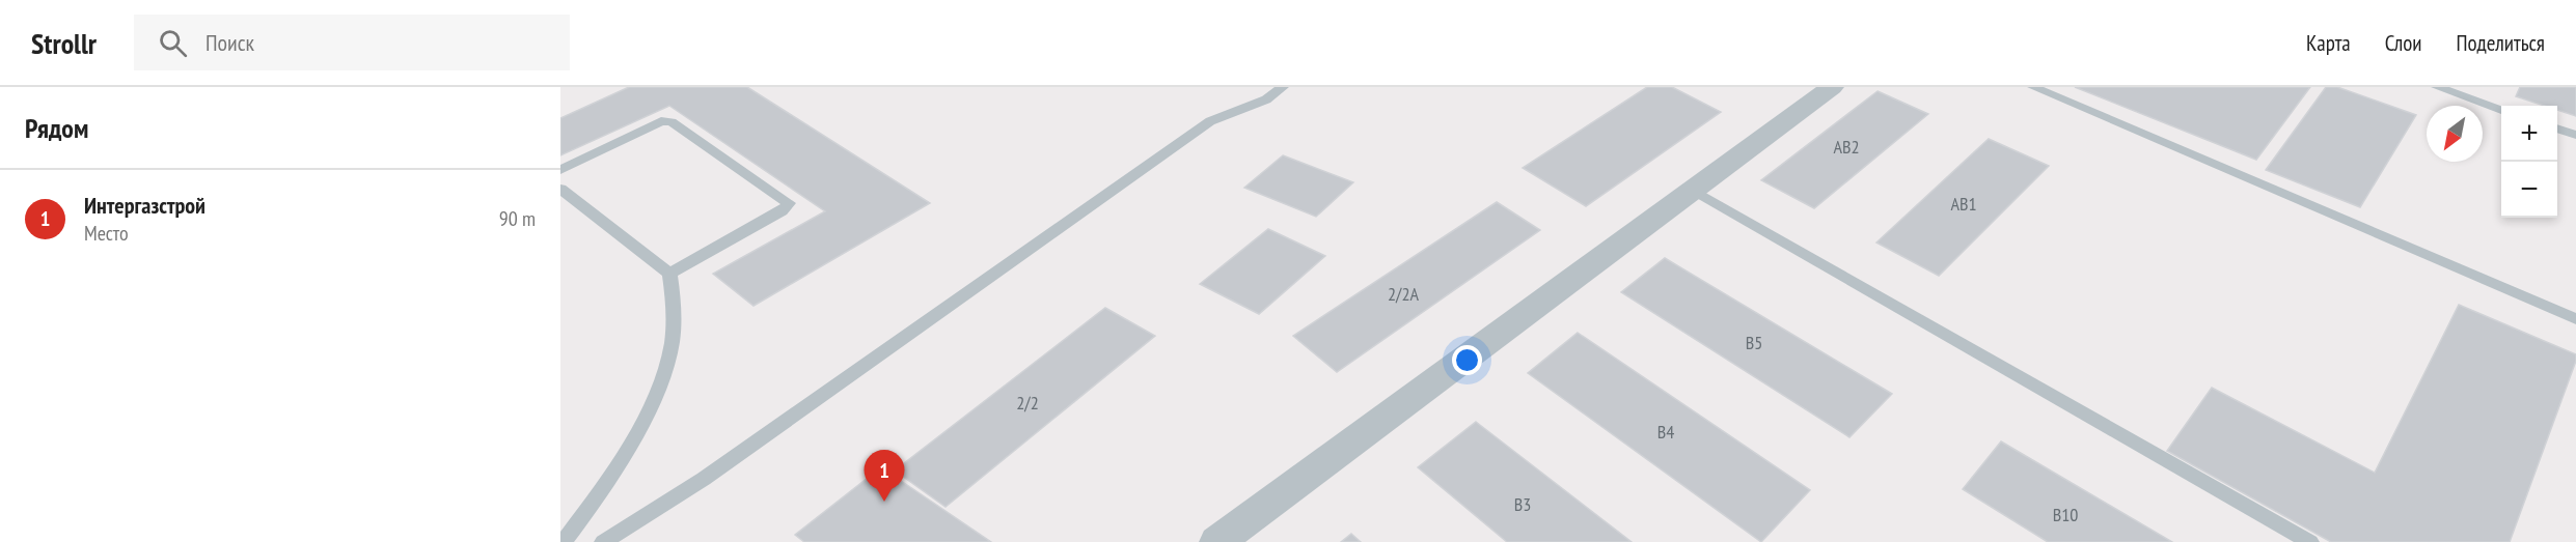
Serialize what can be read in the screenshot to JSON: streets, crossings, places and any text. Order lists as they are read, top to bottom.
{
  "house_numbers": [
    "АВ2",
    "АВ1",
    "2/2А",
    "В5",
    "2/2",
    "В4",
    "В3",
    "В10"
  ],
  "north": "bottom left",
  "page": {
    "header": "Strollr",
    "search": "Поиск",
    "nav": ["Карта", "Слои", "Поделиться"],
    "heading": "Рядом",
    "map_buttons": ["+", "−"],
    "list": [
      {
        "mark": "1",
        "name": "Интергазстрой",
        "note": "Место",
        "value": "90 m"
      }
    ],
    "pins": "1"
  }
}
